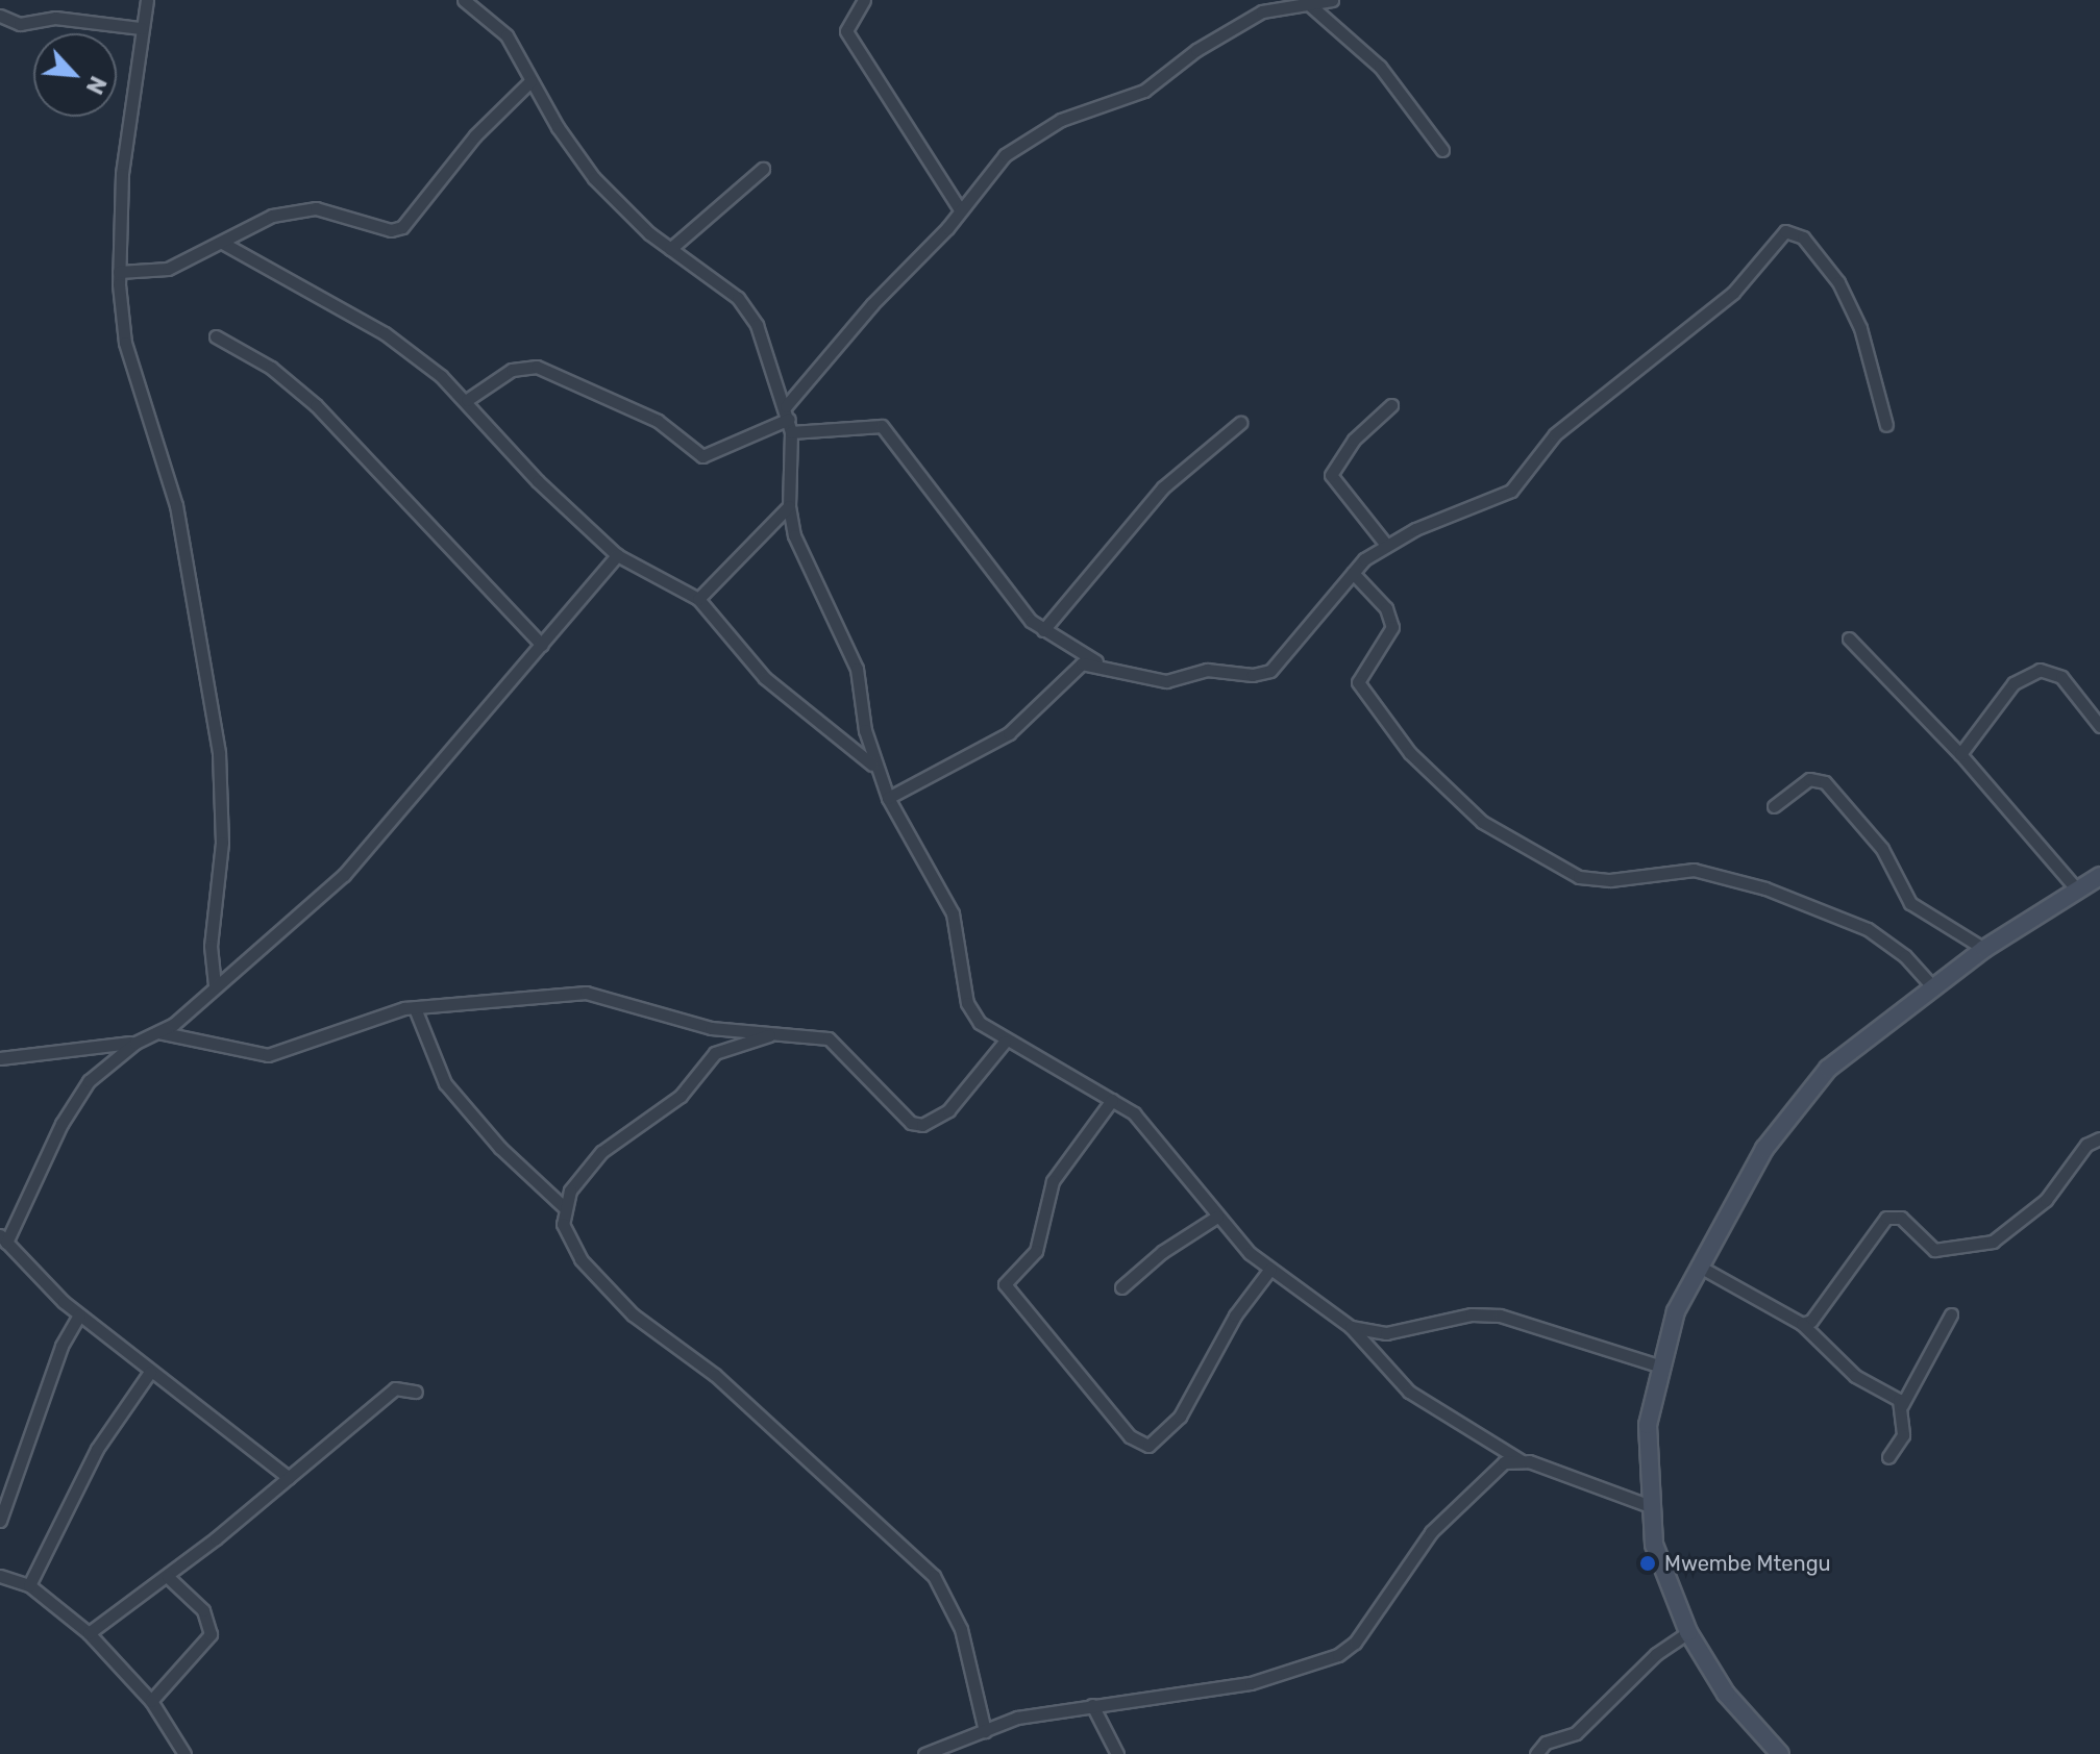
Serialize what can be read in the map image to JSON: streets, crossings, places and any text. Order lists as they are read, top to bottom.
{
  "places": ["Mwembe Mtengu"],
  "north": "bottom right"
}
